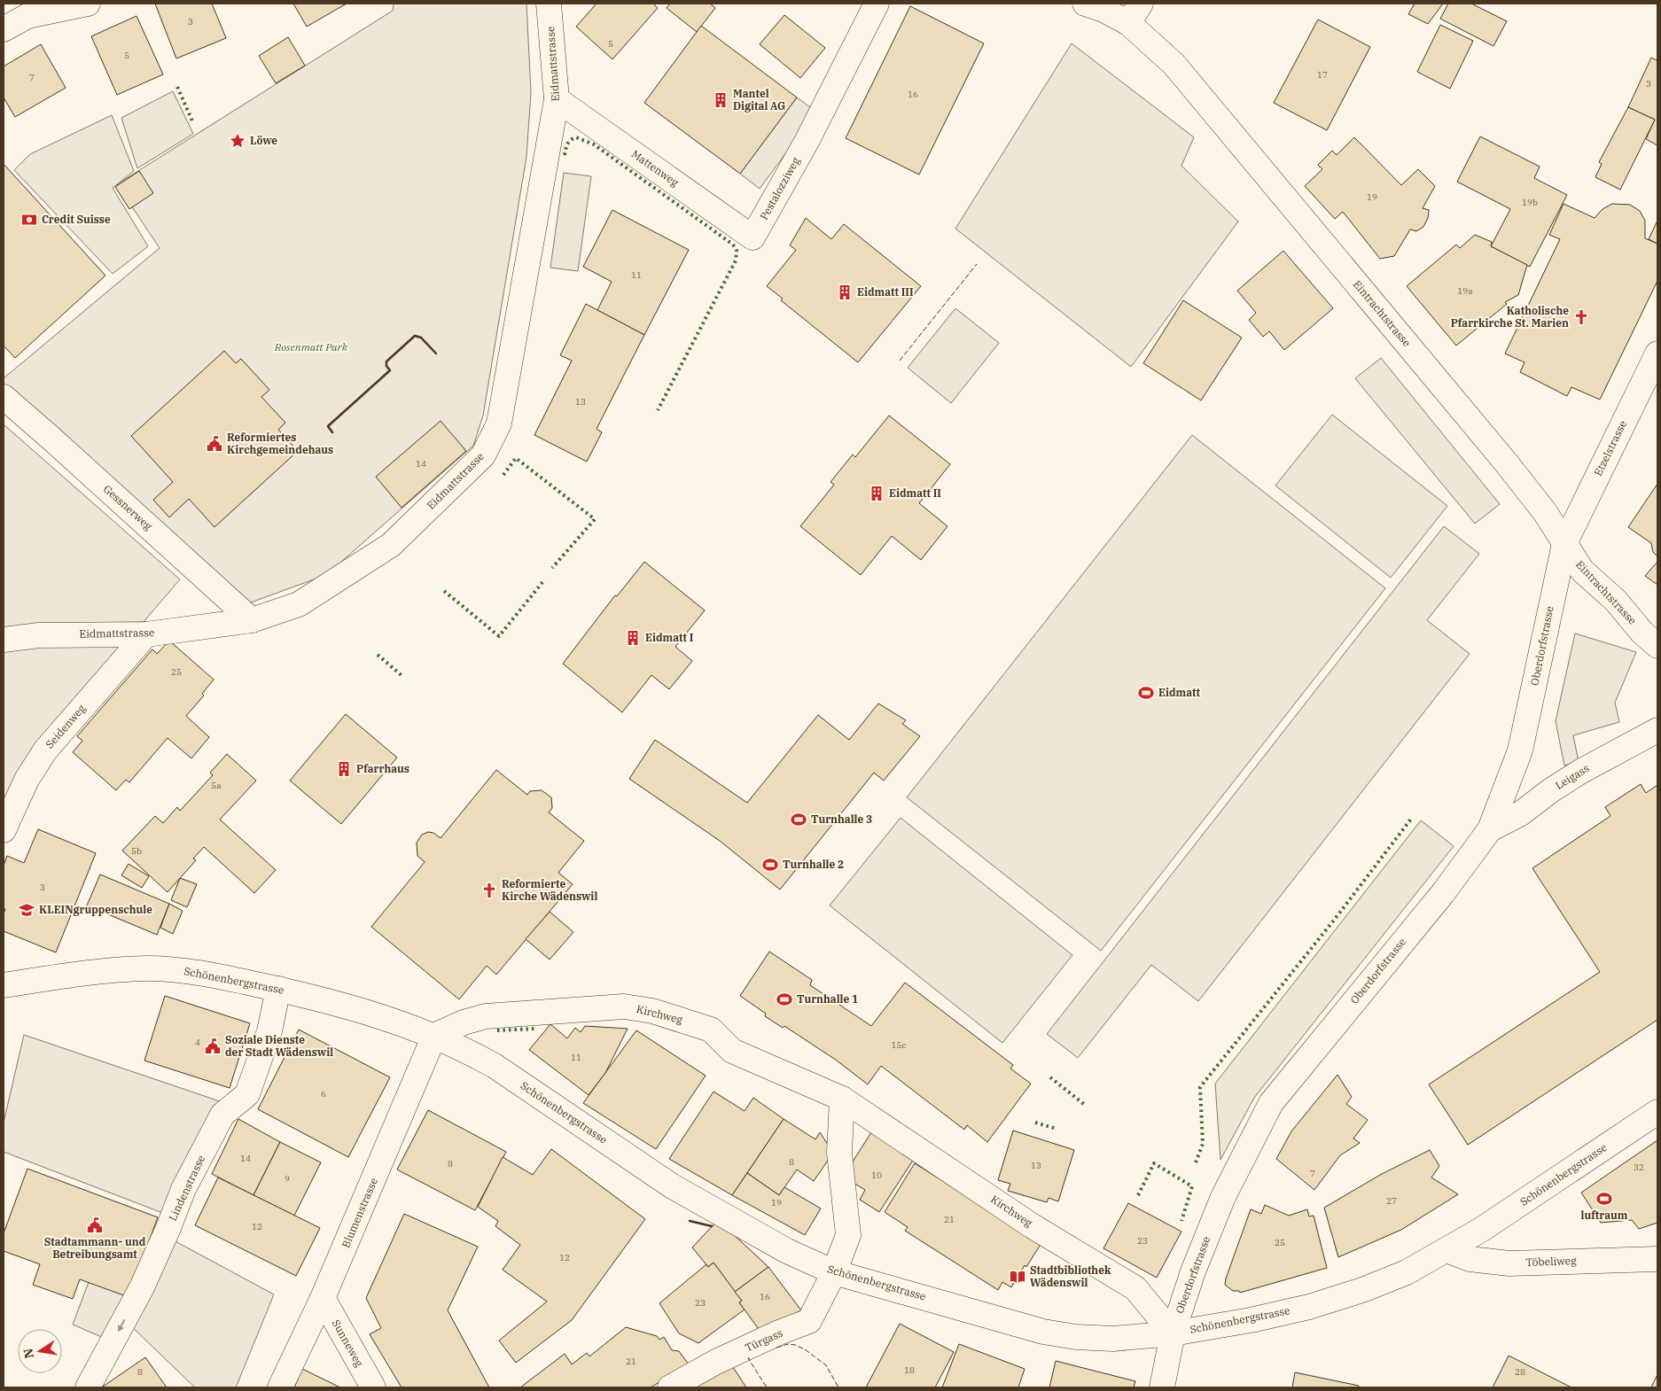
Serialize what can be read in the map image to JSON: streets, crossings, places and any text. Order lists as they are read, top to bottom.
{
  "streets": {
    "street": [
      "Eidmattstrasse",
      "Mattenweg",
      "Pestalozziweg",
      "Eintrachtstrasse",
      "Etzelstrasse",
      "Gessnerweg",
      "Oberdorfstrasse",
      "Seidenweg",
      "Leigass",
      "Schönenbergstrasse",
      "Kirchweg",
      "Lindenstrasse",
      "Blumenstrasse",
      "Töbeliweg",
      "Türgass",
      "Sunneweg"
    ]
  },
  "crossings": [
    ["Eidmattstrasse", "Mattenweg"],
    ["Eidmattstrasse", "Gessnerweg"],
    ["Eidmattstrasse", "Seidenweg"],
    ["Mattenweg", "Pestalozziweg"],
    ["Eintrachtstrasse", "Etzelstrasse"],
    ["Eintrachtstrasse", "Oberdorfstrasse"],
    ["Etzelstrasse", "Oberdorfstrasse"],
    ["Oberdorfstrasse", "Leigass"],
    ["Oberdorfstrasse", "Schönenbergstrasse"],
    ["Oberdorfstrasse", "Kirchweg"],
    ["Schönenbergstrasse", "Kirchweg"],
    ["Schönenbergstrasse", "Lindenstrasse"],
    ["Schönenbergstrasse", "Blumenstrasse"],
    ["Schönenbergstrasse", "Töbeliweg"],
    ["Schönenbergstrasse", "Türgass"],
    ["Kirchweg", "Blumenstrasse"],
    ["Blumenstrasse", "Sunneweg"]
  ],
  "one_way": ["Lindenstrasse"],
  "parks": ["Rosenmatt Park"],
  "places": {
    "building": [
      "Mantel Digital AG",
      "Eidmatt III",
      "Eidmatt II",
      "Eidmatt I",
      "Pfarrhaus"
    ],
    "place": ["Löwe"],
    "bank": ["Credit Suisse"],
    "church": ["Katholische Pfarrkirche St. Marien", "Reformierte Kirche Wädenswil"],
    "public building": ["Reformiertes Kirchgemeindehaus", "Soziale Dienste der Stadt Wädenswil", "Stadtammann- und Betreibungsamt"],
    "sports": [
      "Eidmatt",
      "Turnhalle 3",
      "Turnhalle 2",
      "Turnhalle 1",
      "luftraum"
    ],
    "school or university": ["KLEINgruppenschule"],
    "library": ["Stadtbibliothek Wädenswil"]
  },
  "house_numbers": [
    "3",
    "5",
    "5",
    "17",
    "7",
    "3",
    "16",
    "19",
    "19b",
    "11",
    "19a",
    "13",
    "14",
    "25",
    "5a",
    "5b",
    "3",
    "4",
    "15c",
    "11",
    "6",
    "14",
    "8",
    "8",
    "13",
    "32",
    "7",
    "10",
    "9",
    "27",
    "19",
    "21",
    "12",
    "23",
    "25",
    "12",
    "16",
    "23",
    "21",
    "18",
    "8",
    "28"
  ],
  "north": "left"
}
